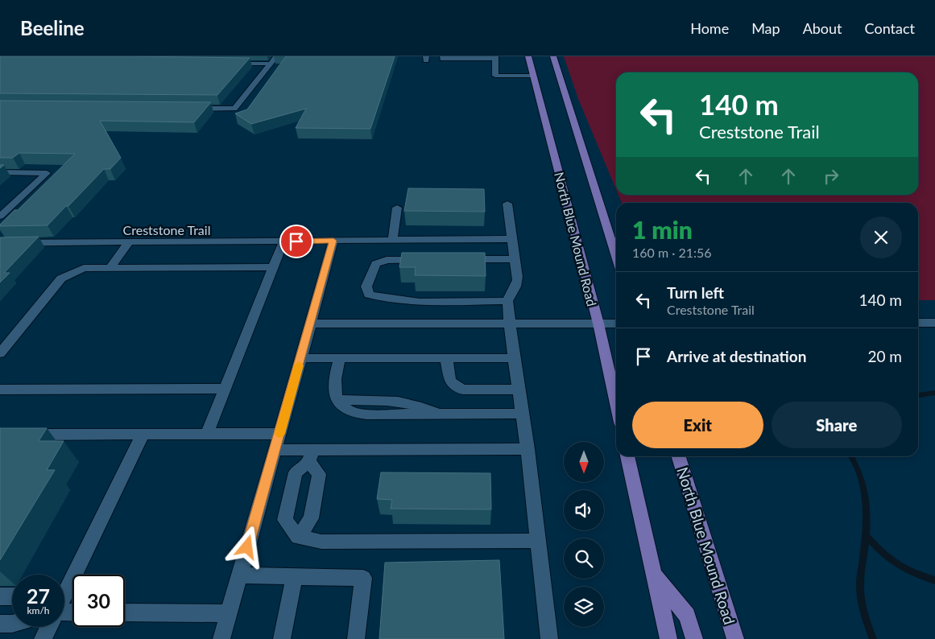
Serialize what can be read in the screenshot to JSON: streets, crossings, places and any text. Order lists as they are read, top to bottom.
{
  "streets": {
    "main road": ["North Blue Mound Road"],
    "street": ["Creststone Trail"]
  },
  "north": "bottom",
  "page": {
    "header": "Beeline",
    "nav": [
      "Home",
      "Map",
      "About",
      "Contact"
    ],
    "turn": ["140 m", "Creststone Trail"],
    "heading": ["1 min", "160 m · 21:56"],
    "list": [
      {
        "name": "Turn left",
        "note": "Creststone Trail",
        "value": "140 m"
      },
      {
        "name": "Arrive at destination",
        "value": "20 m"
      }
    ],
    "buttons": ["Exit", "Share"],
    "speed": "27 km/h",
    "limit": "30"
  }
}
